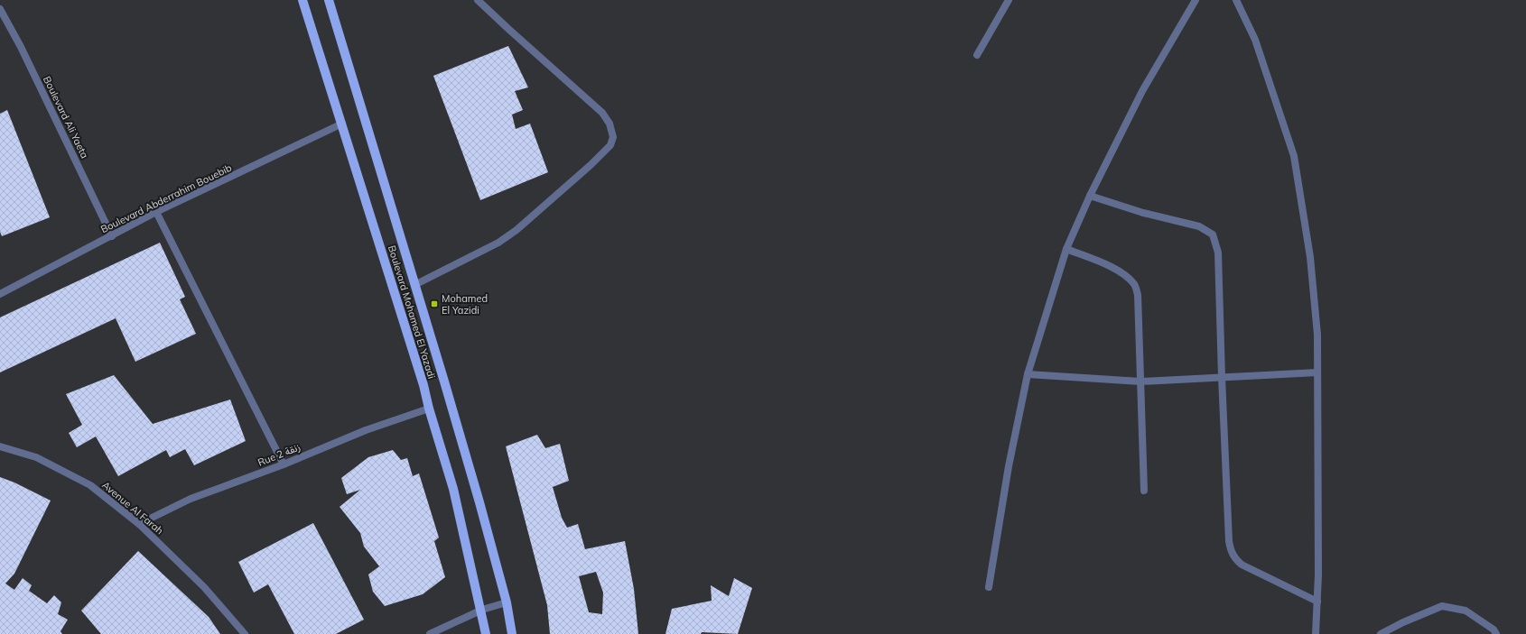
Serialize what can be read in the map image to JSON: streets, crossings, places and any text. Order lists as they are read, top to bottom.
{
  "streets": {
    "main road": ["Boulevard Mohamed El Yazadi"],
    "street": [
      "Boulevard Ali Yaeta",
      "Boulevard Abderrahim Bouebib",
      "Rue 2 زنقة",
      "Avenue Al Farah"
    ]
  },
  "crossings": [
    ["Boulevard Ali Yaeta", "Boulevard Abderrahim Bouebib"],
    ["Boulevard Abderrahim Bouebib", "Boulevard Mohamed El Yazadi"],
    ["Boulevard Mohamed El Yazadi", "Rue 2 زنقة"],
    ["Rue 2 زنقة", "Avenue Al Farah"]
  ],
  "places": {
    "transit": ["Mohamed El Yazidi"]
  }
}
